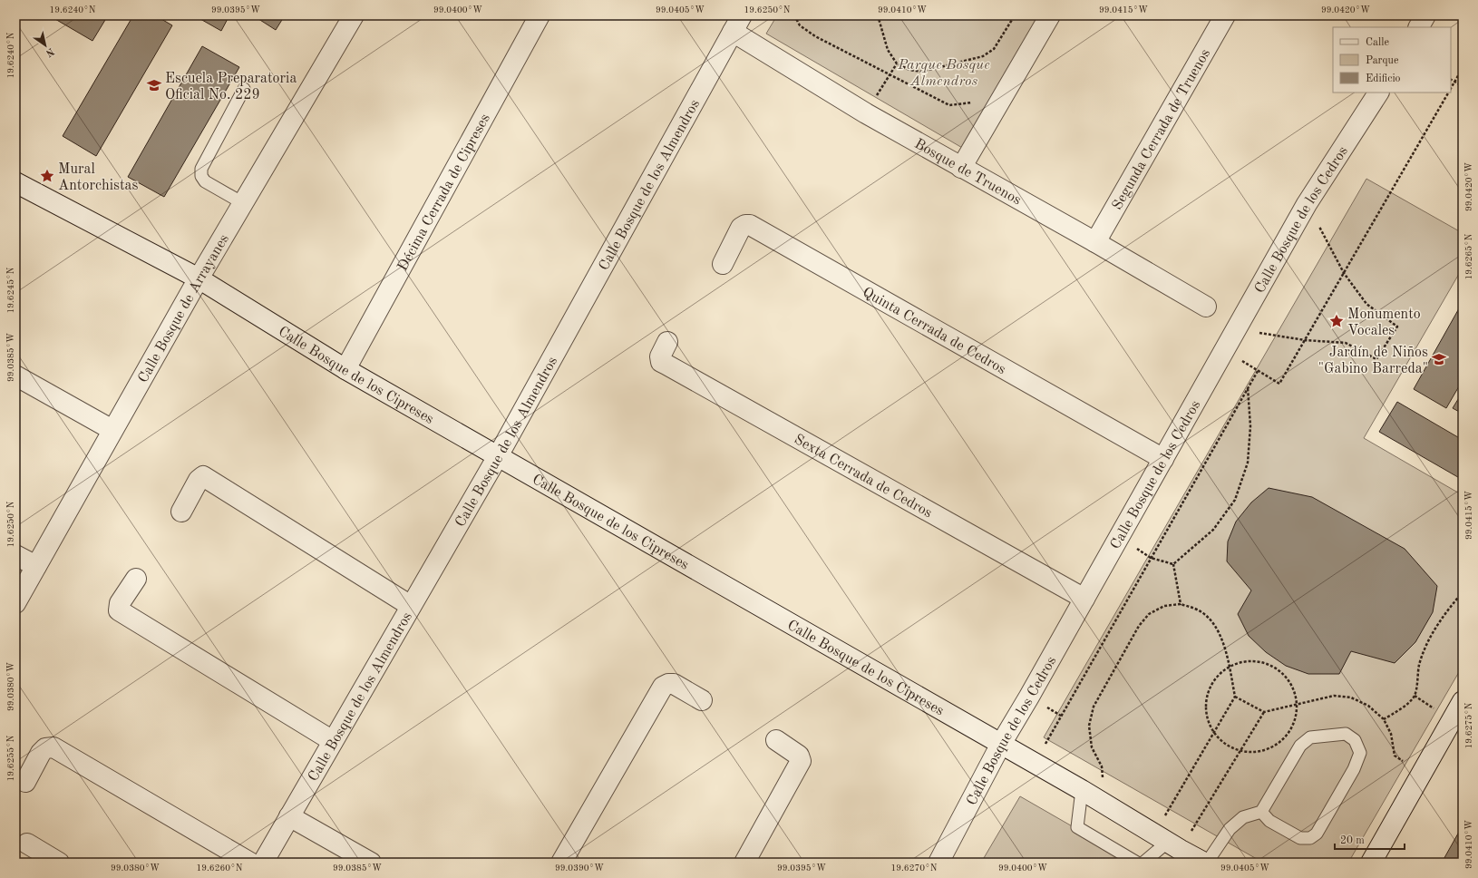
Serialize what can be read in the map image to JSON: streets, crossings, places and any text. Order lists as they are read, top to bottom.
{
  "streets": {
    "street": [
      "Segunda Cerrada de Truenos",
      "Bosque de Truenos",
      "Calle Bosque de los Almendros",
      "Décima Cerrada de Cipreses",
      "Calle Bosque de los Cedros",
      "Calle Bosque de Arrayanes",
      "Quinta Cerrada de Cedros",
      "Calle Bosque de los Cipreses",
      "Sexta Cerrada de Cedros"
    ]
  },
  "crossings": [
    ["Segunda Cerrada de Truenos", "Bosque de Truenos"],
    ["Bosque de Truenos", "Calle Bosque de los Almendros"],
    ["Calle Bosque de los Almendros", "Calle Bosque de los Cipreses"],
    ["Décima Cerrada de Cipreses", "Calle Bosque de los Cipreses"],
    ["Calle Bosque de los Cedros", "Quinta Cerrada de Cedros"],
    ["Calle Bosque de los Cedros", "Calle Bosque de los Cipreses"],
    ["Calle Bosque de los Cedros", "Sexta Cerrada de Cedros"],
    ["Calle Bosque de Arrayanes", "Calle Bosque de los Cipreses"]
  ],
  "parks": ["Parque Bosque Almendros"],
  "places": {
    "school or university": ["Escuela Preparatoria Oficial No. 229", "Jardín de Niños \"Gabino Barreda\""],
    "place": ["Mural Antorchistas", "Monumento Vocales"]
  },
  "legend": ["Calle", "Parque", "Edificio"],
  "scale_bar": "20 m",
  "north": "bottom right",
  "coordinates": [
    "19.6240°N",
    "99.0395°W",
    "99.0400°W",
    "99.0405°W",
    "19.6250°N",
    "99.0410°W",
    "99.0415°W",
    "99.0420°W",
    "19.6265°N",
    "19.6245°N",
    "99.0385°W",
    "99.0380°W",
    "19.6275°N",
    "19.6255°N",
    "19.6260°N",
    "99.0390°W",
    "19.6270°N"
  ]
}
